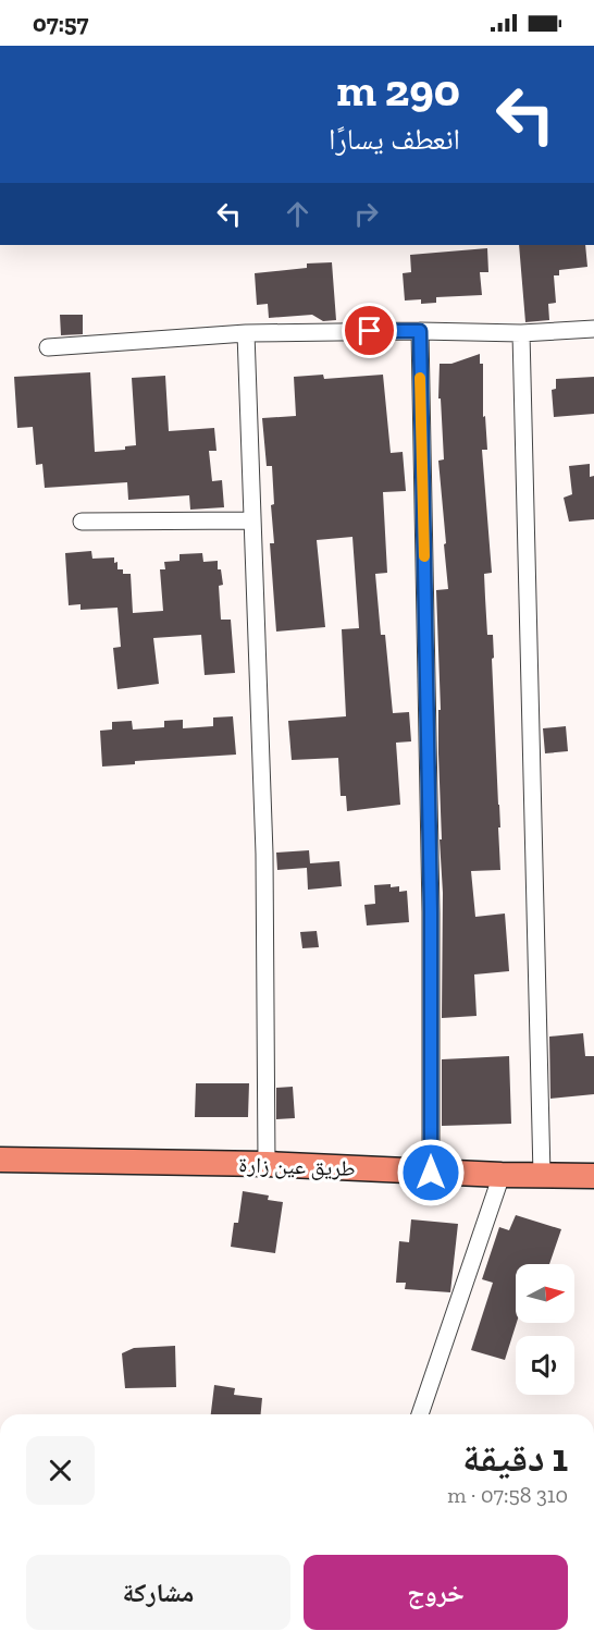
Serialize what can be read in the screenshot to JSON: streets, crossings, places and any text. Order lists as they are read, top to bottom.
{
  "streets": {
    "main road": ["طريق عين زارة"]
  },
  "north": "right",
  "page": {
    "status": "07:57",
    "turn": ["290 m", "انعطف يسارًا"],
    "heading": ["1 دقيقة", "310 m · 07:58"],
    "buttons": ["خروج", "مشاركة"]
  }
}
